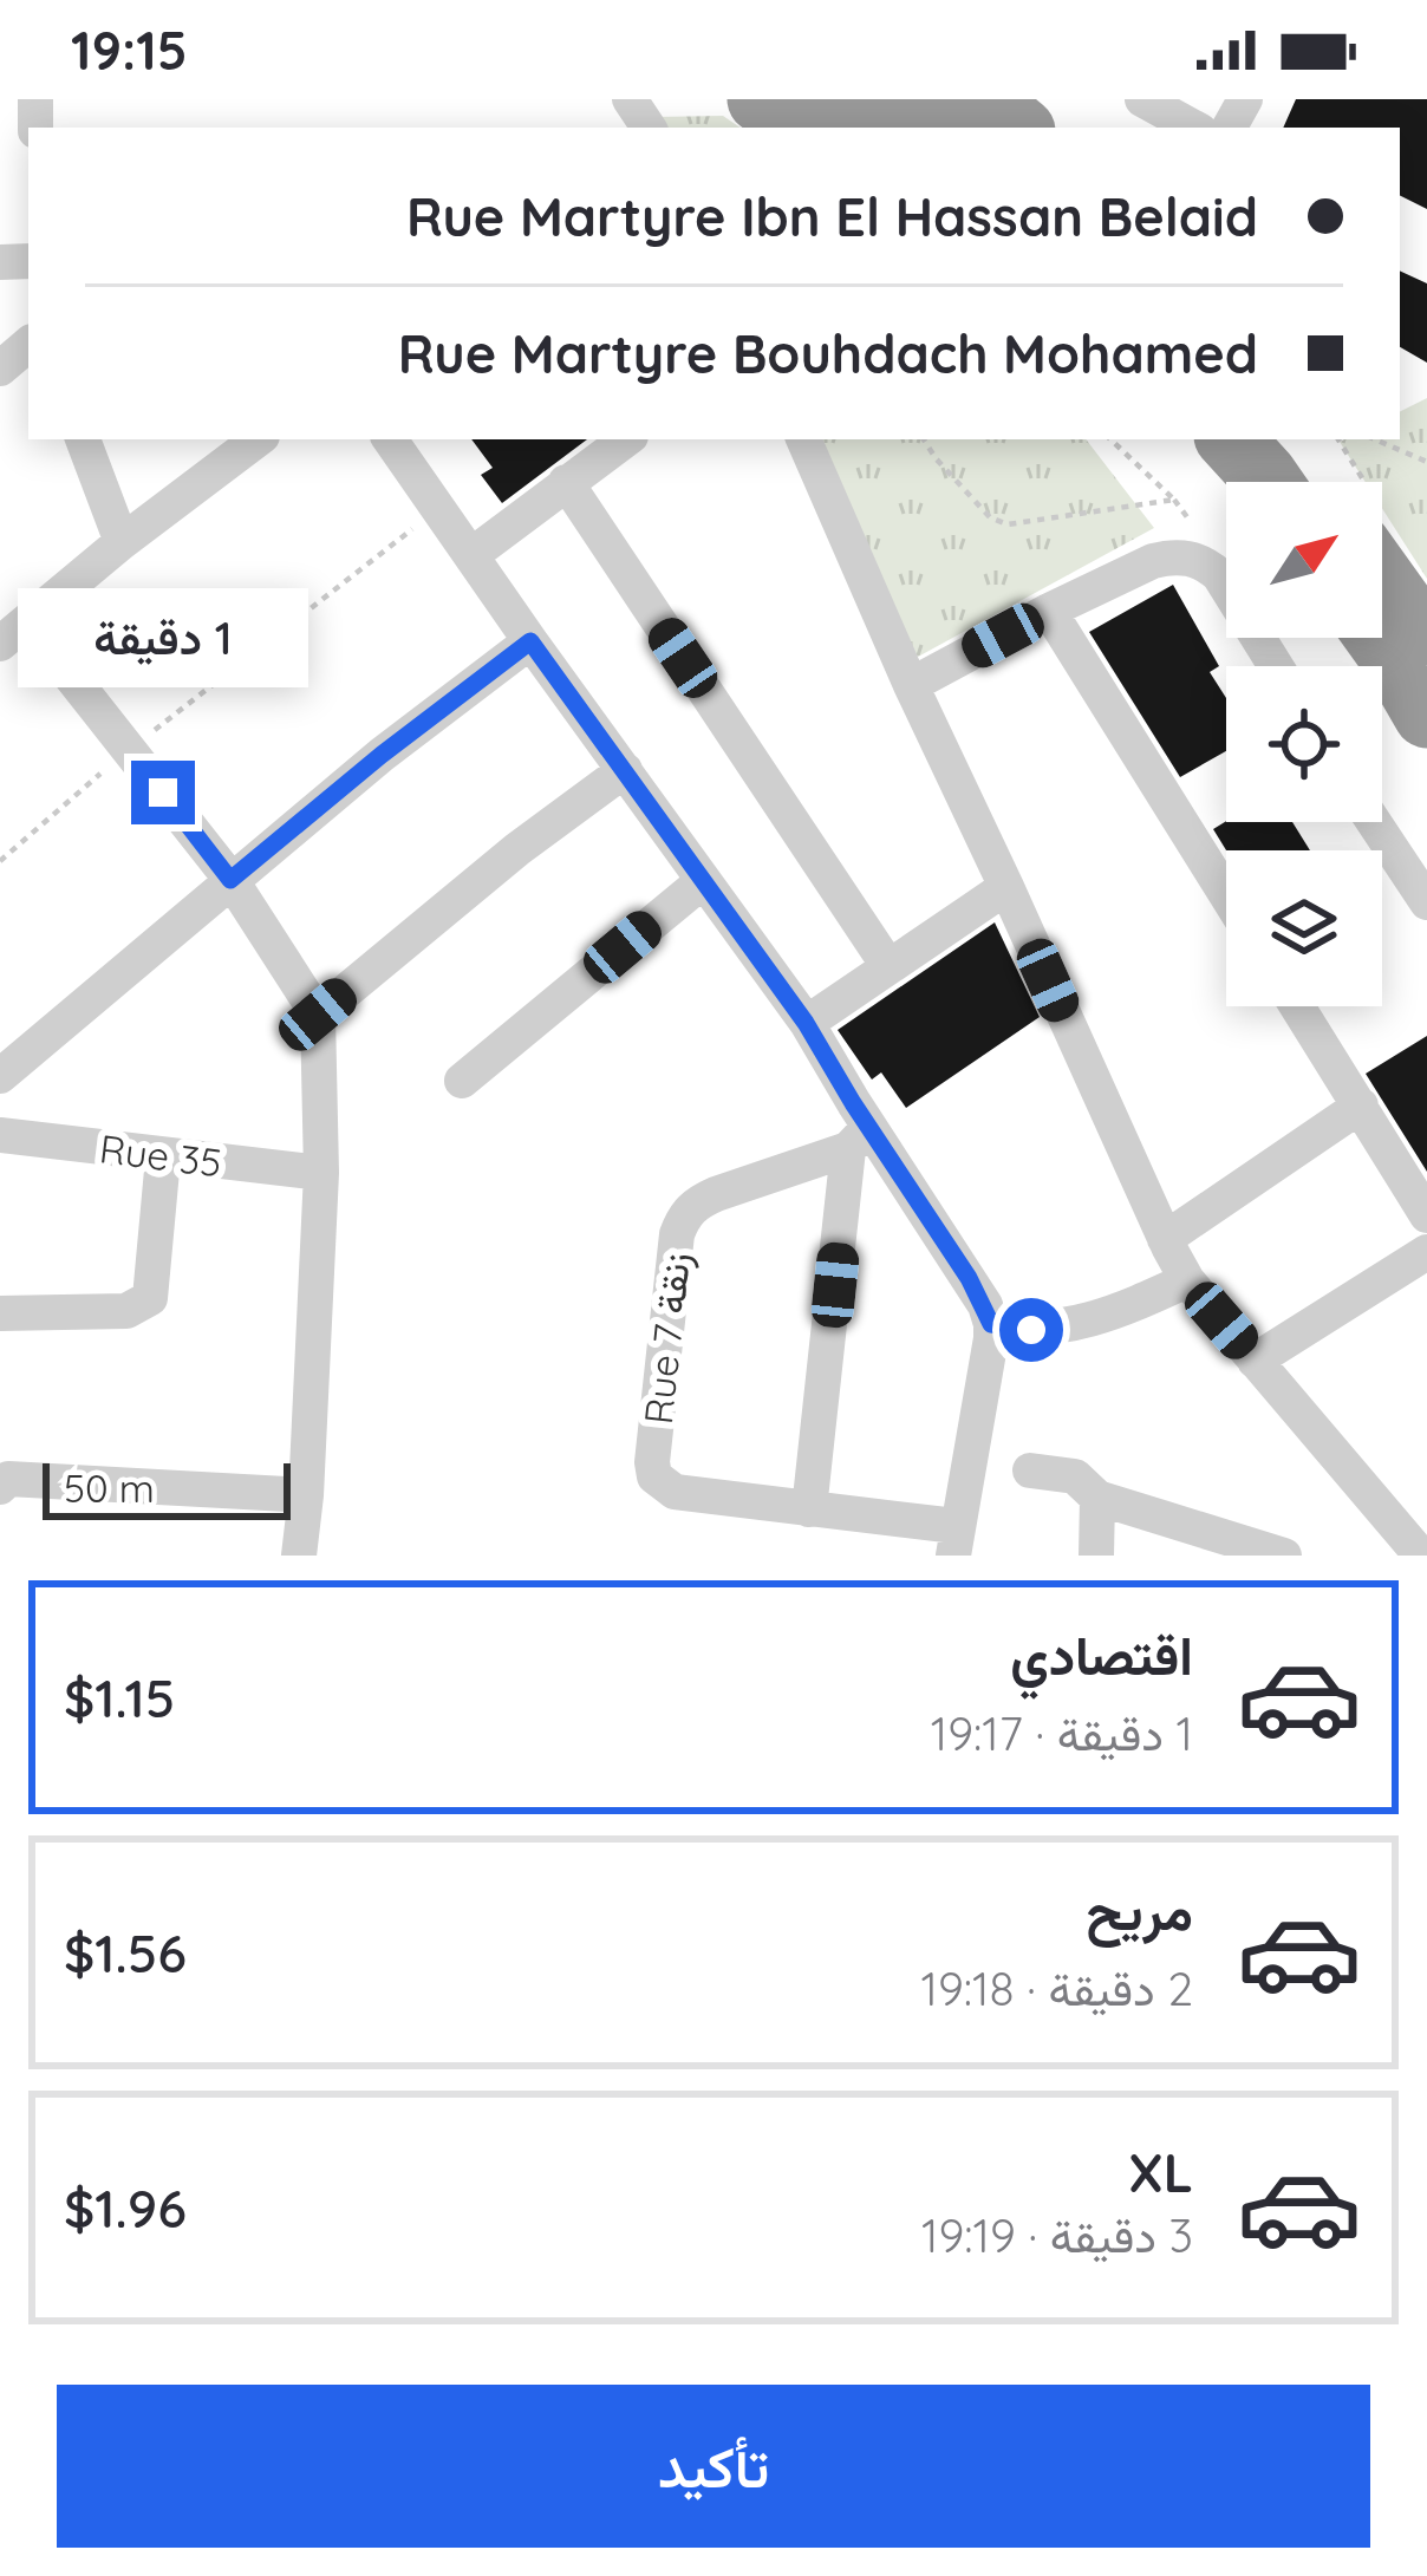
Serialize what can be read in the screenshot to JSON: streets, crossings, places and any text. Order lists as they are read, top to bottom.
{
  "streets": {
    "street": ["Rue 35", "Rue 7 زنقة"]
  },
  "scale_bar": "50 m",
  "north": "top right",
  "page": {
    "status": "19:15",
    "banner": ["Rue Martyre Ibn El Hassan Belaid", "Rue Martyre Bouhdach Mohamed"],
    "bubble": "1 دقيقة",
    "scale": "50 m",
    "list": [
      {
        "name": "اقتصادي",
        "note": "1 دقيقة · 19:17",
        "value": "$1.15"
      },
      {
        "name": "مريح",
        "note": "2 دقيقة · 19:18",
        "value": "$1.56"
      },
      {
        "name": "XL",
        "note": "3 دقيقة · 19:19",
        "value": "$1.96"
      }
    ],
    "buttons": "تأكيد"
  }
}
